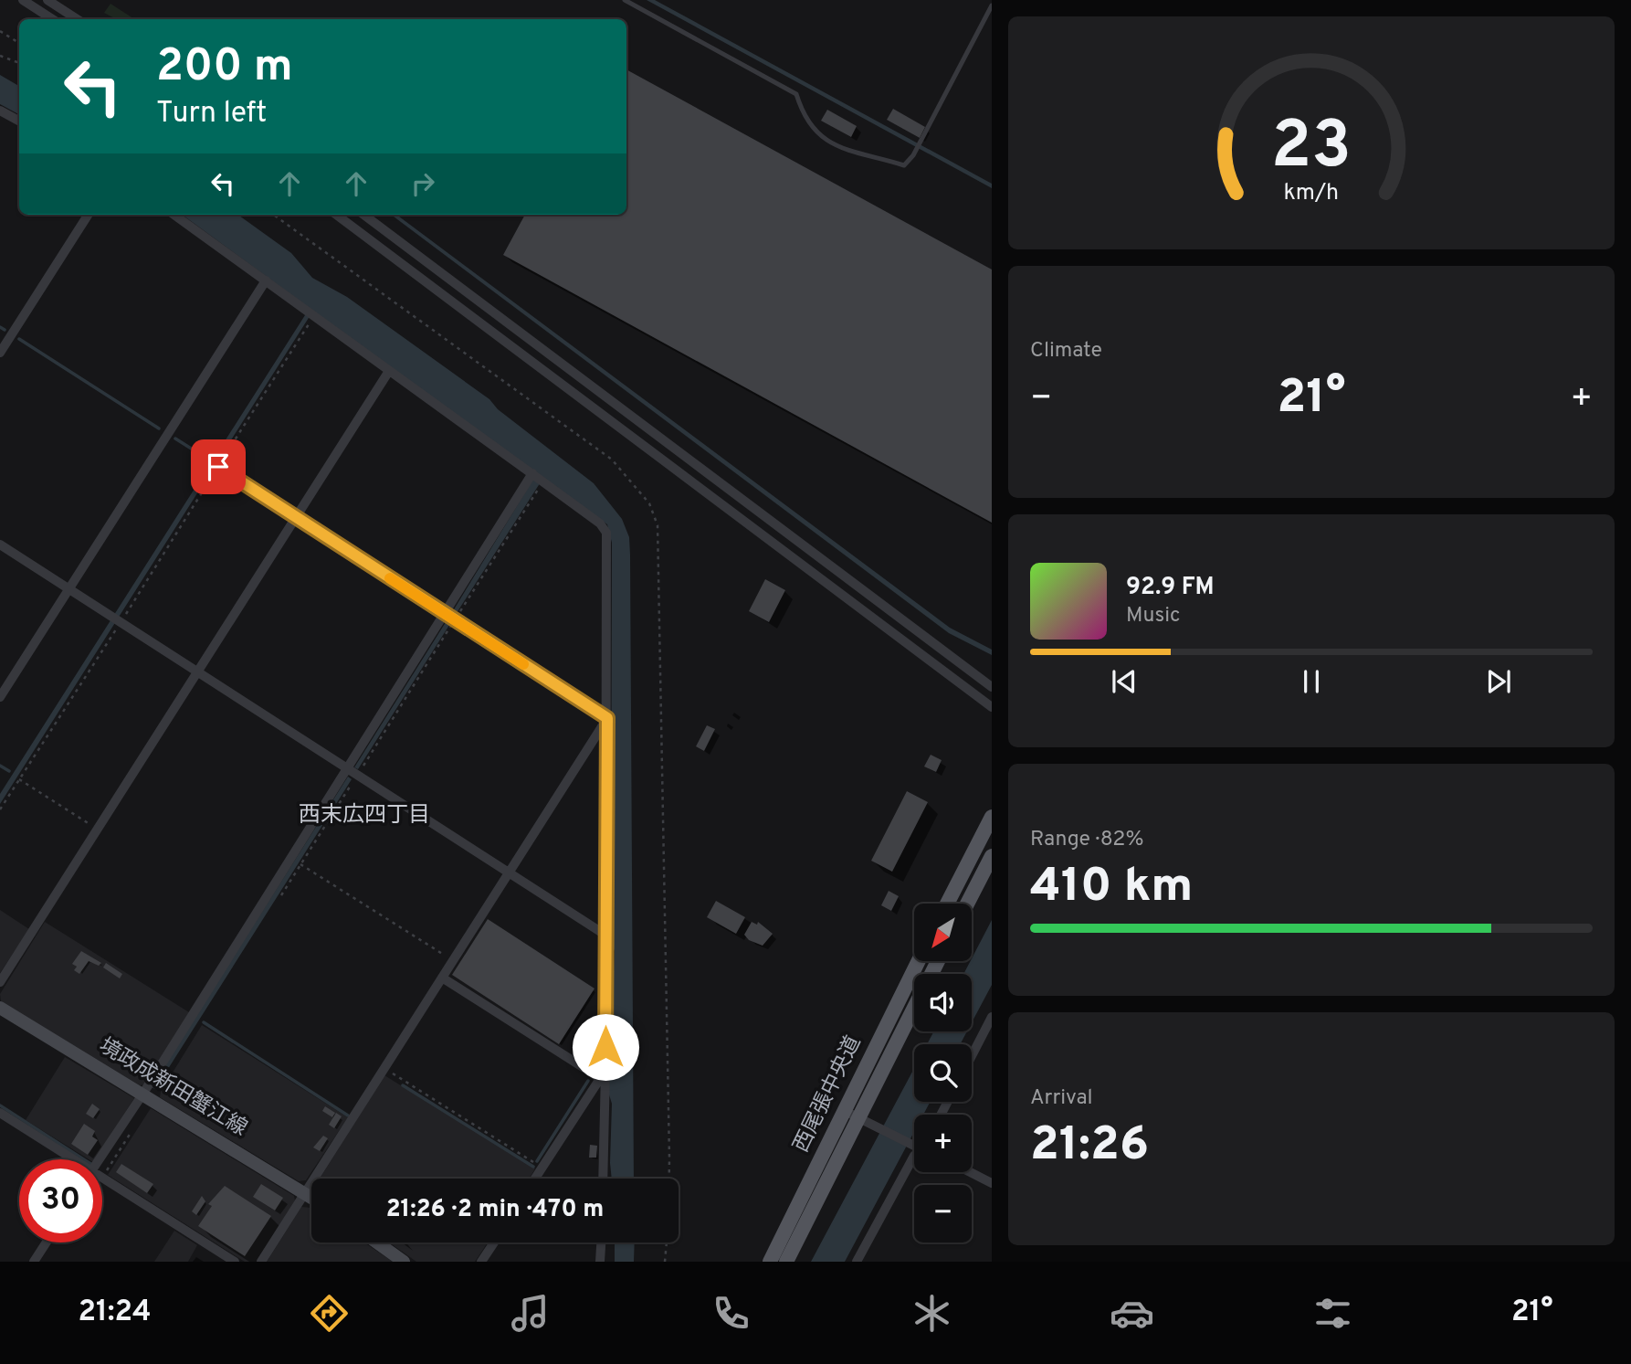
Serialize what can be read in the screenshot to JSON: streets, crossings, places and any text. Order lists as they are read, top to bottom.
{
  "streets": {
    "main road": ["境政成新田蟹江線", "西尾張中央道"]
  },
  "districts": ["西末広四丁目"],
  "north": "bottom left",
  "page": {
    "turn": ["200 m", "Turn left"],
    "tile": [
      "Climate",
      ["Range · 82%", "410 km"],
      ["Arrival", "21:26"]
    ],
    "heat": ["−", "21°", "+"],
    "song": ["92.9 FM", "Music"],
    "map_buttons": ["+", "−"],
    "limit": "30",
    "trip": "21:26 · 2 min · 470 m",
    "tabs": ["21:24", "21°"],
    "gauge": ["23", "km/h"]
  }
}
